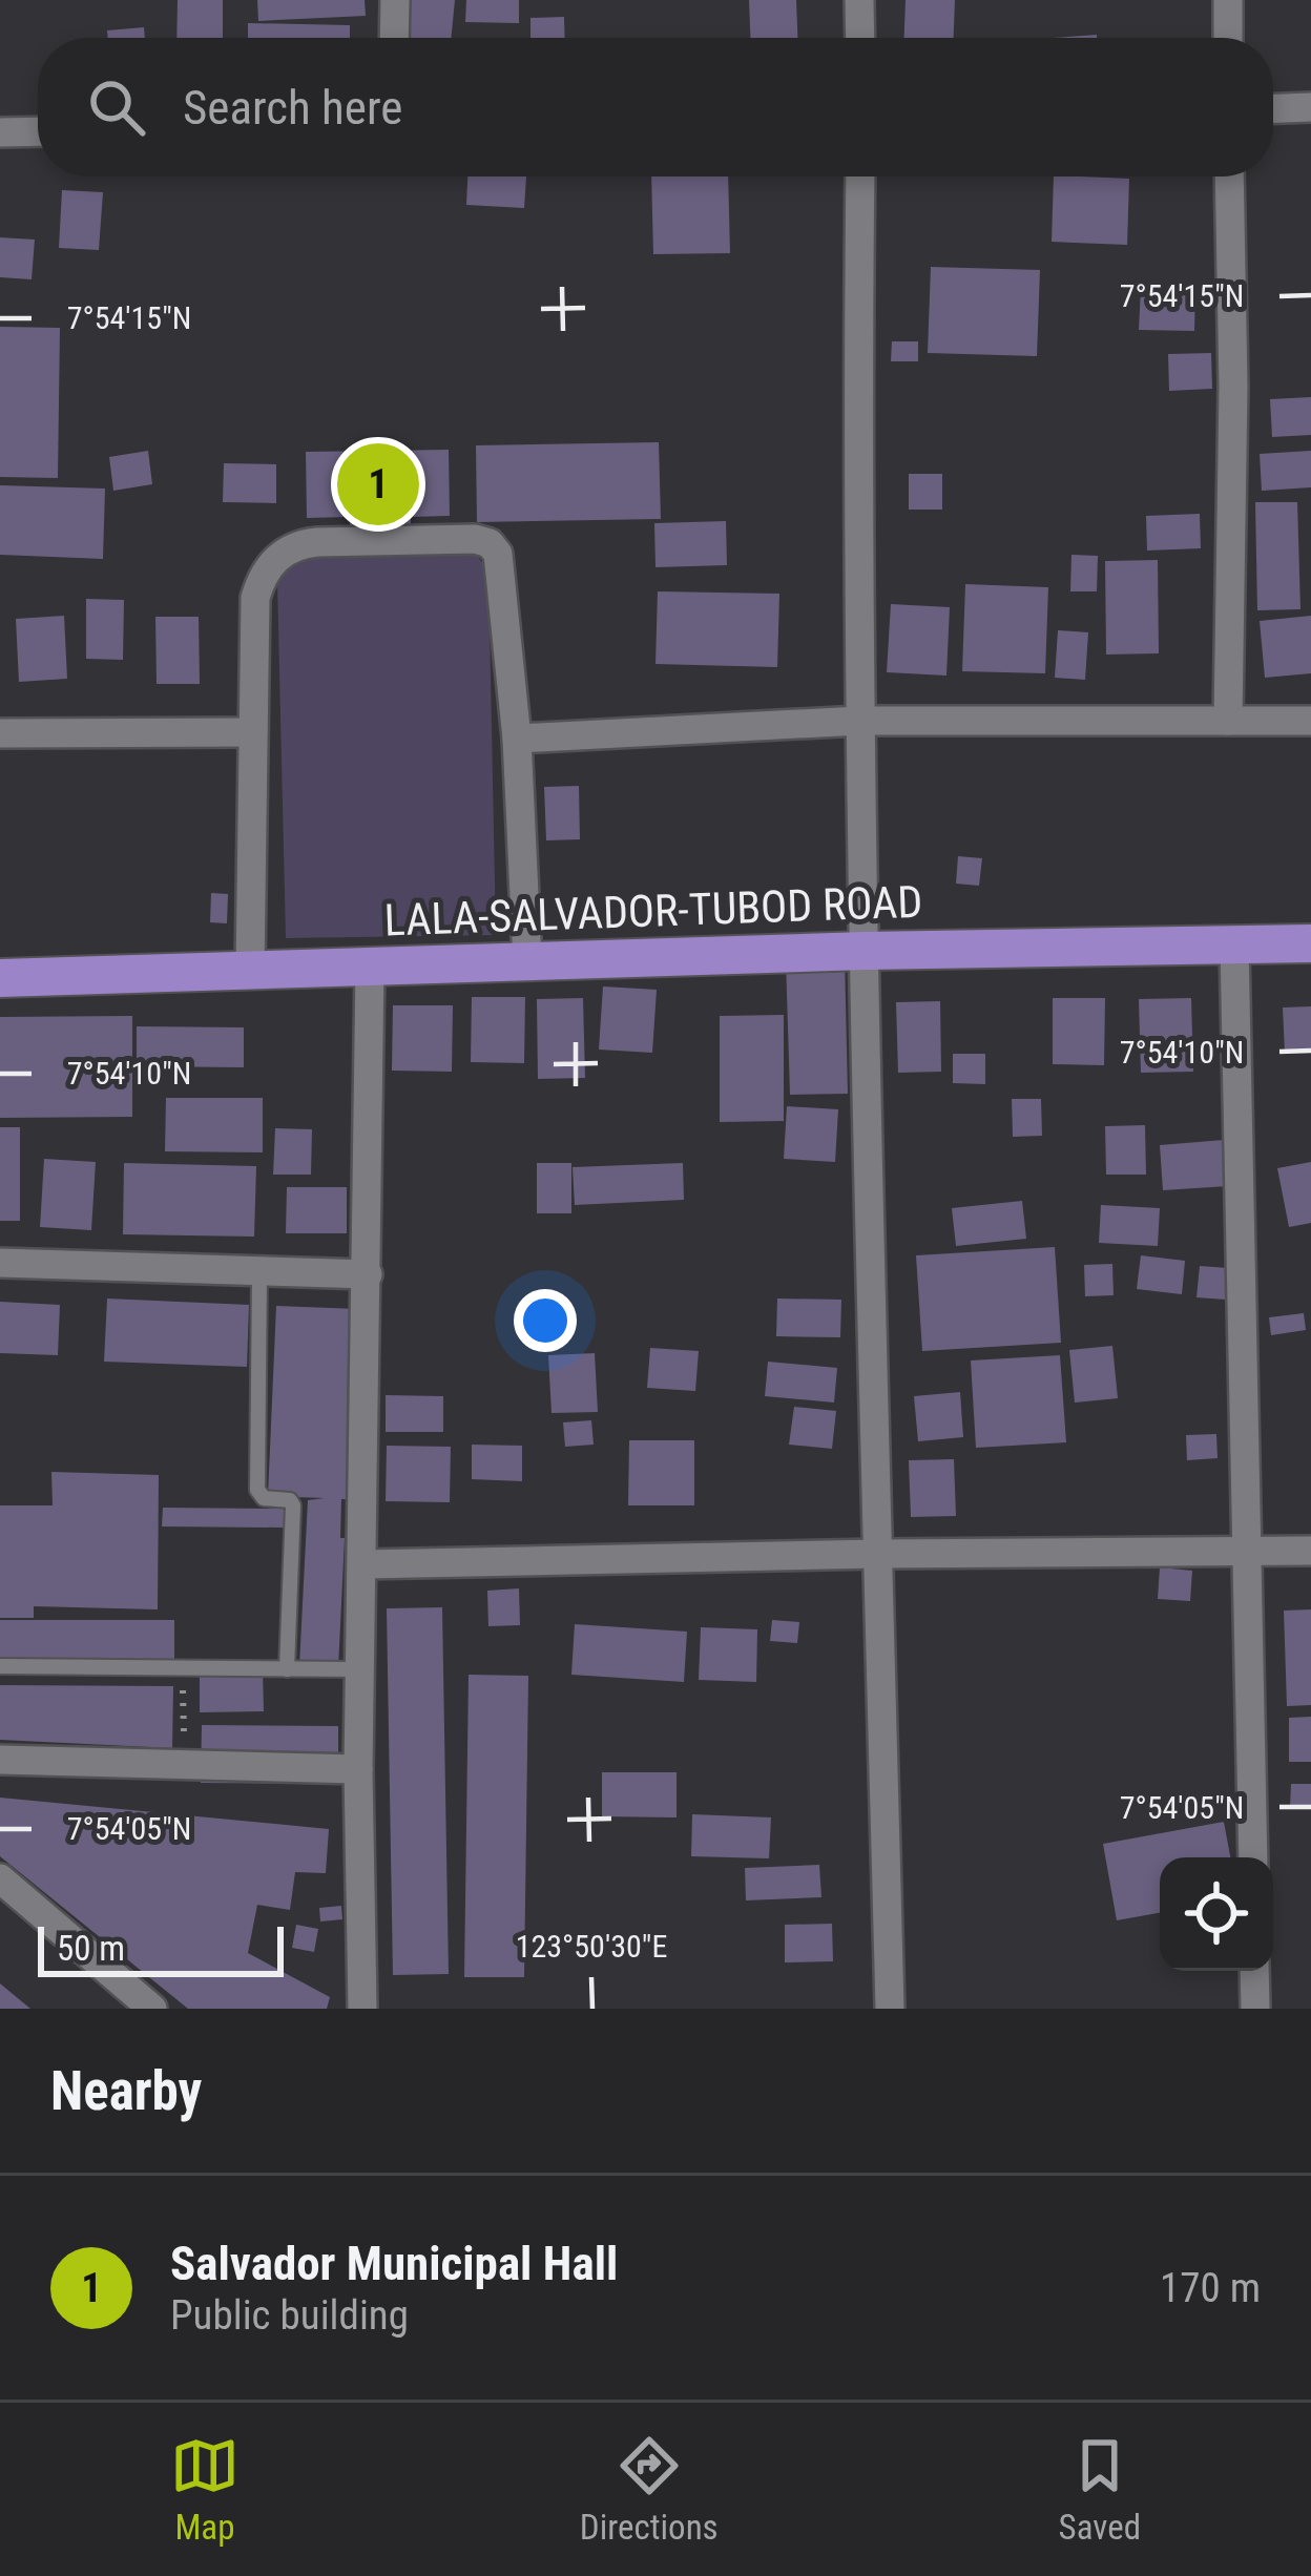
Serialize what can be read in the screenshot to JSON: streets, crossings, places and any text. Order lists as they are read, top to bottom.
{
  "streets": {
    "main road": ["LALA-SALVADOR-TUBOD ROAD"]
  },
  "scale_bar": "50 m",
  "page": {
    "search": "Search here",
    "pins": "1",
    "scale": "50 m",
    "heading": "Nearby",
    "list": [
      {
        "mark": "1",
        "name": "Salvador Municipal Hall",
        "note": "Public building",
        "value": "170 m"
      }
    ],
    "nav": ["Map", "Directions", "Saved"]
  },
  "coordinates": [
    "7°54'15\"N",
    "7°54'10\"N",
    "7°54'05\"N",
    "123°50'30\"E"
  ]
}
